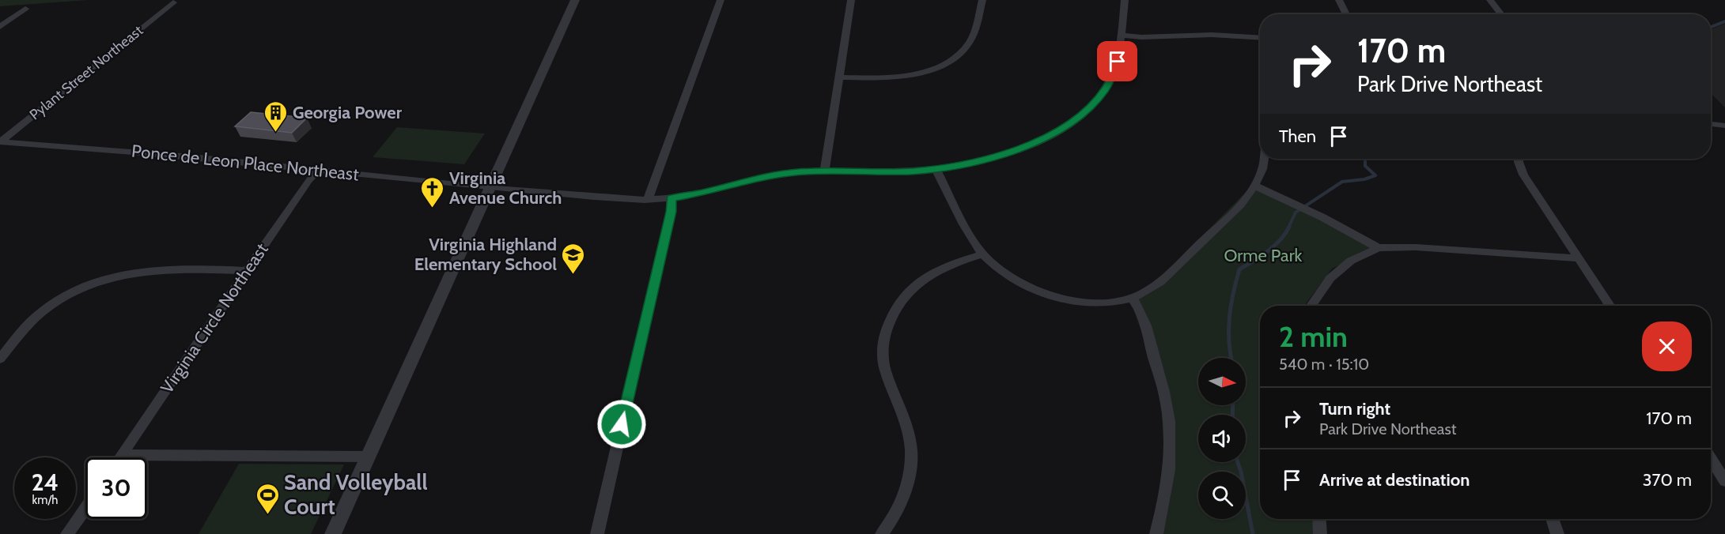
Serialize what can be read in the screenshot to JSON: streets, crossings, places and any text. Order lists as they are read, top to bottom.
{
  "streets": {
    "street": ["Pylant Street Northeast", "Ponce de Leon Place Northeast", "Virginia Circle Northeast"]
  },
  "crossings": [
    ["Pylant Street Northeast", "Ponce de Leon Place Northeast"],
    ["Ponce de Leon Place Northeast", "Virginia Circle Northeast"]
  ],
  "parks": ["Orme Park"],
  "places": {
    "building": ["Georgia Power"],
    "church": ["Virginia Avenue Church"],
    "school or university": ["Virginia Highland Elementary School"],
    "sports": ["Sand Volleyball Court"]
  },
  "north": "right",
  "page": {
    "turn": ["170 m", "Park Drive Northeast"],
    "then": "Then",
    "heading": ["2 min", "540 m · 15:10"],
    "list": [
      {
        "name": "Turn right",
        "note": "Park Drive Northeast",
        "value": "170 m"
      },
      {
        "name": "Arrive at destination",
        "value": "370 m"
      }
    ],
    "speed": "24 km/h",
    "limit": "30"
  }
}
